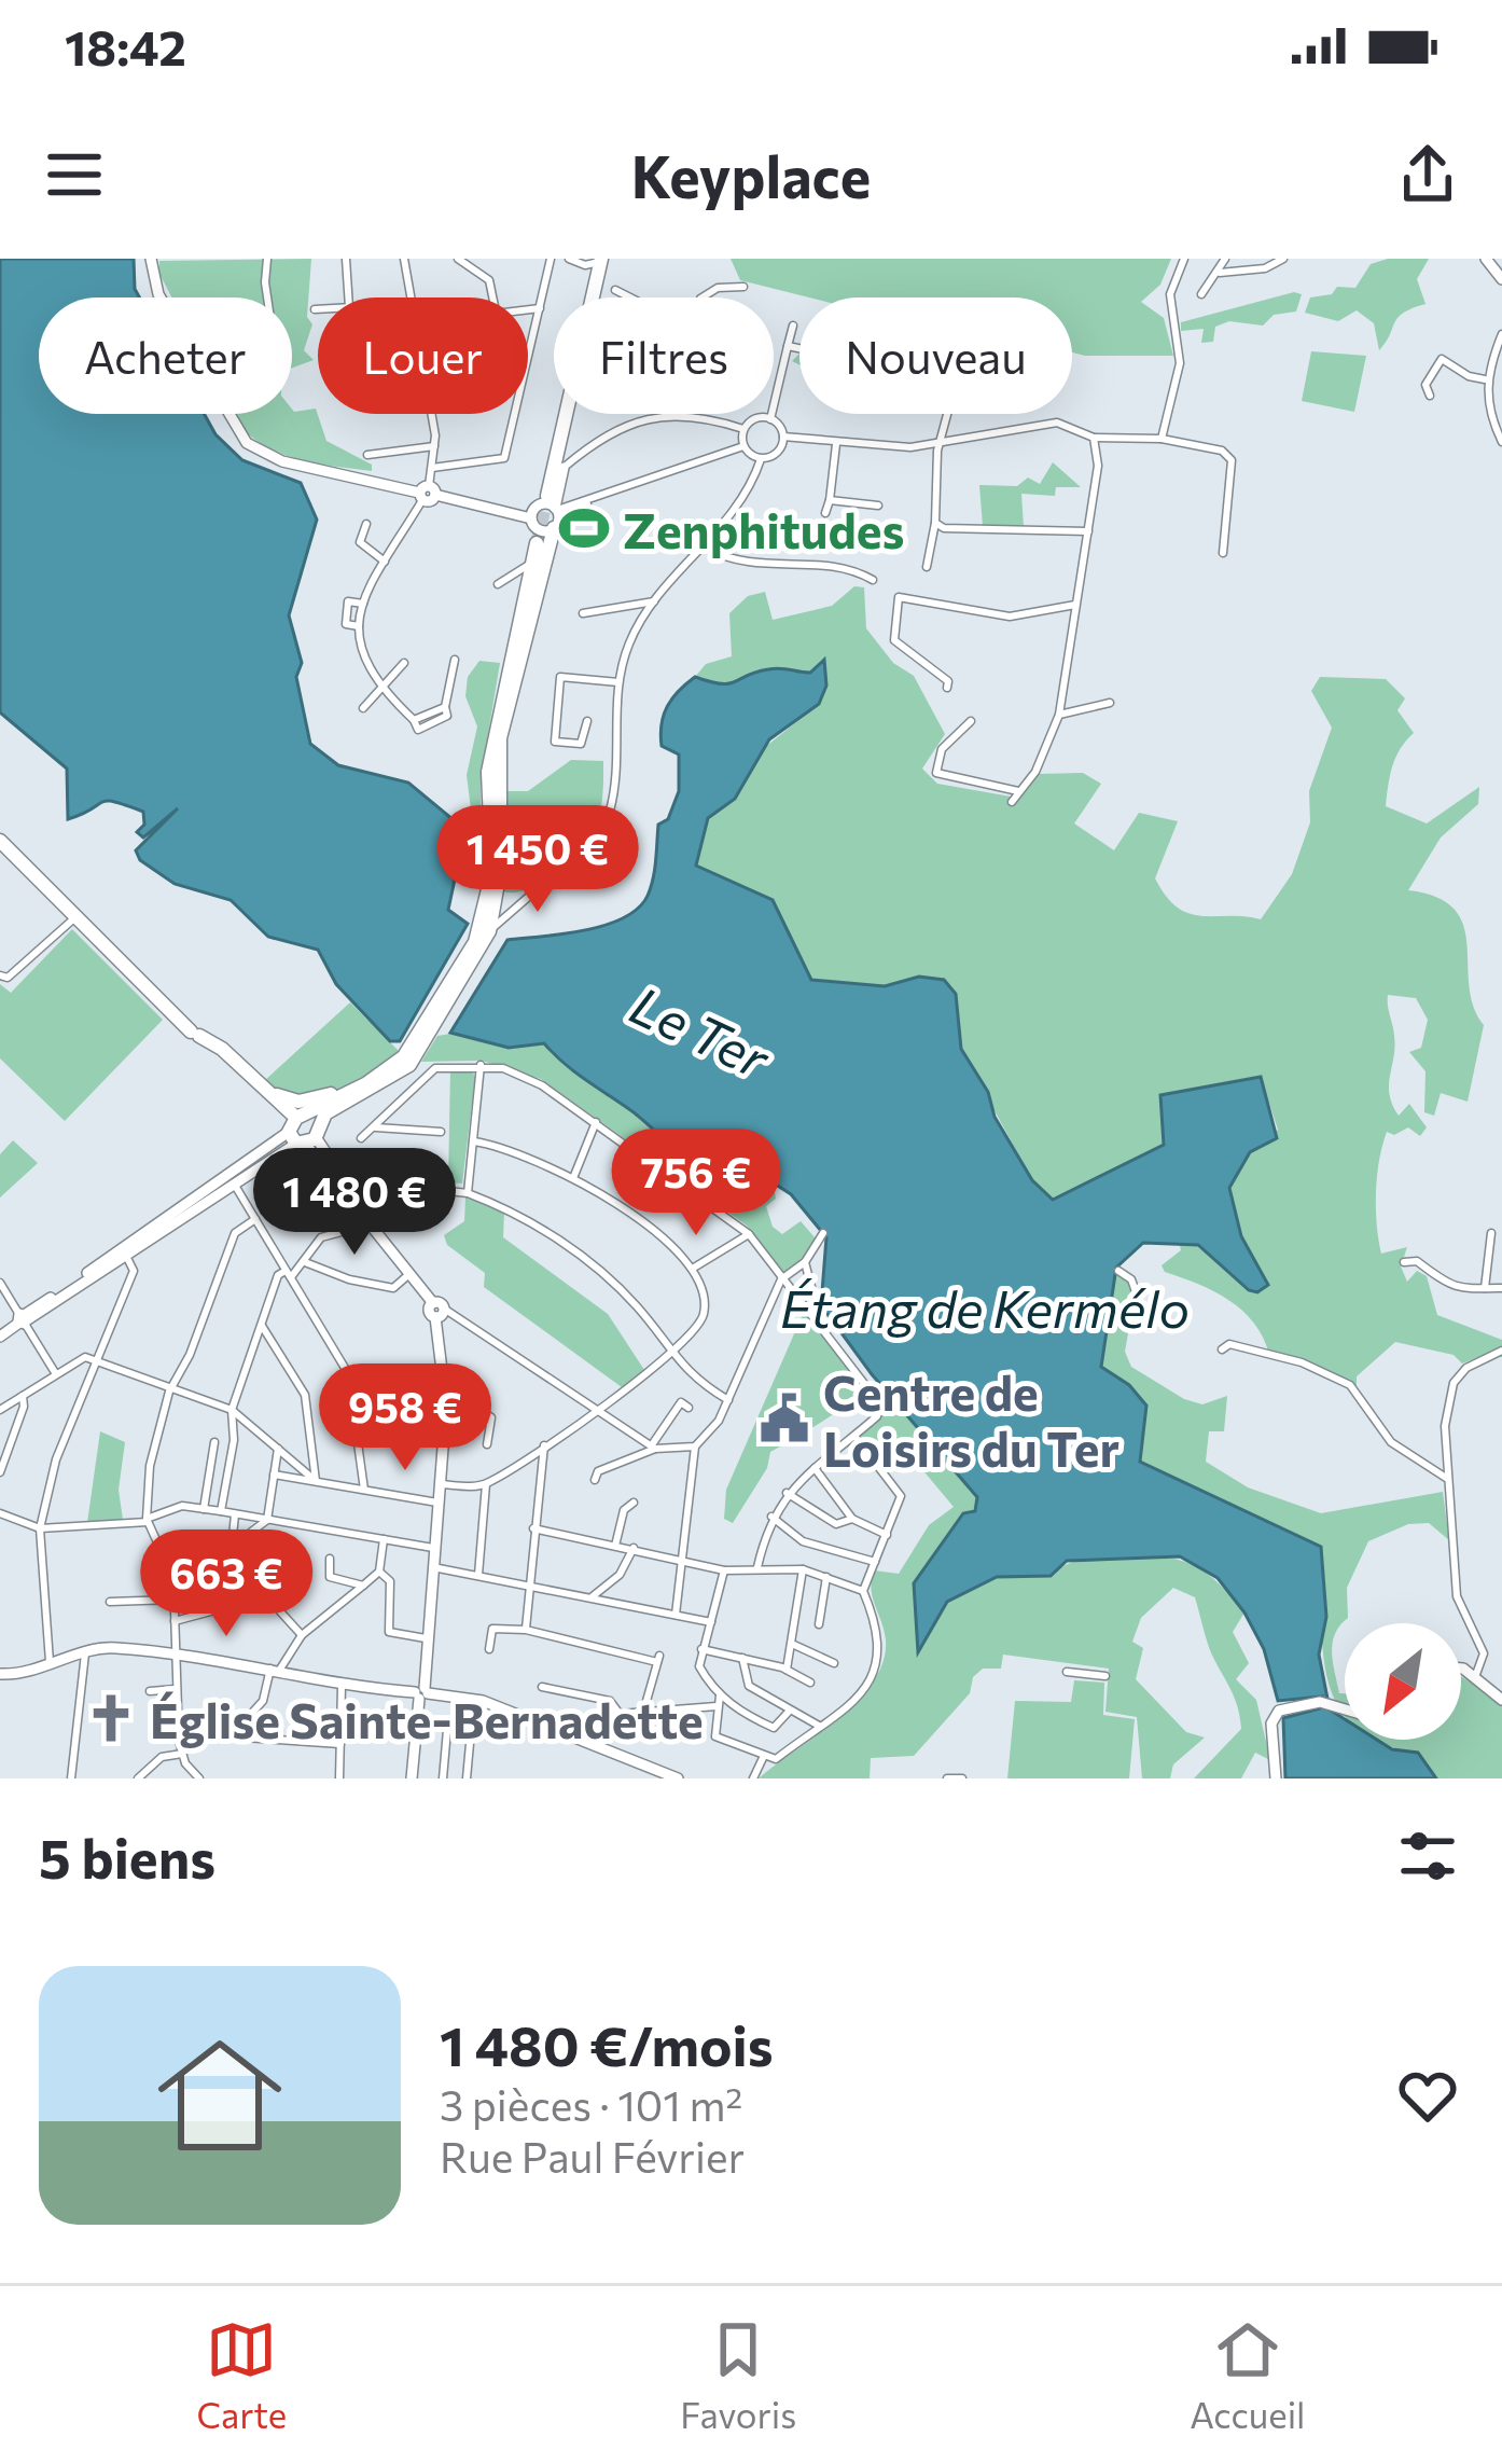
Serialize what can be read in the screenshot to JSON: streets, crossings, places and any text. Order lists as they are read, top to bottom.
{
  "water": ["Le Ter", "Étang de Kermélo"],
  "places": {
    "sports": ["Zenphitudes"],
    "public building": ["Centre de Loisirs du Ter"],
    "church": ["Église Sainte-Bernadette"]
  },
  "north": "bottom left",
  "page": {
    "status": "18:42",
    "header": "Keyplace",
    "chip": [
      "Acheter",
      "Louer",
      "Filtres",
      "Nouveau"
    ],
    "price": [
      "1 450 €",
      "756 €",
      "1 480 €",
      "958 €",
      "663 €"
    ],
    "heading": "5 biens",
    "list": [
      {
        "name": "1 480 €/mois",
        "note": "3 pièces · 101 m² · Rue Paul Février"
      }
    ],
    "tabs": ["Carte", "Favoris", "Accueil"]
  }
}
